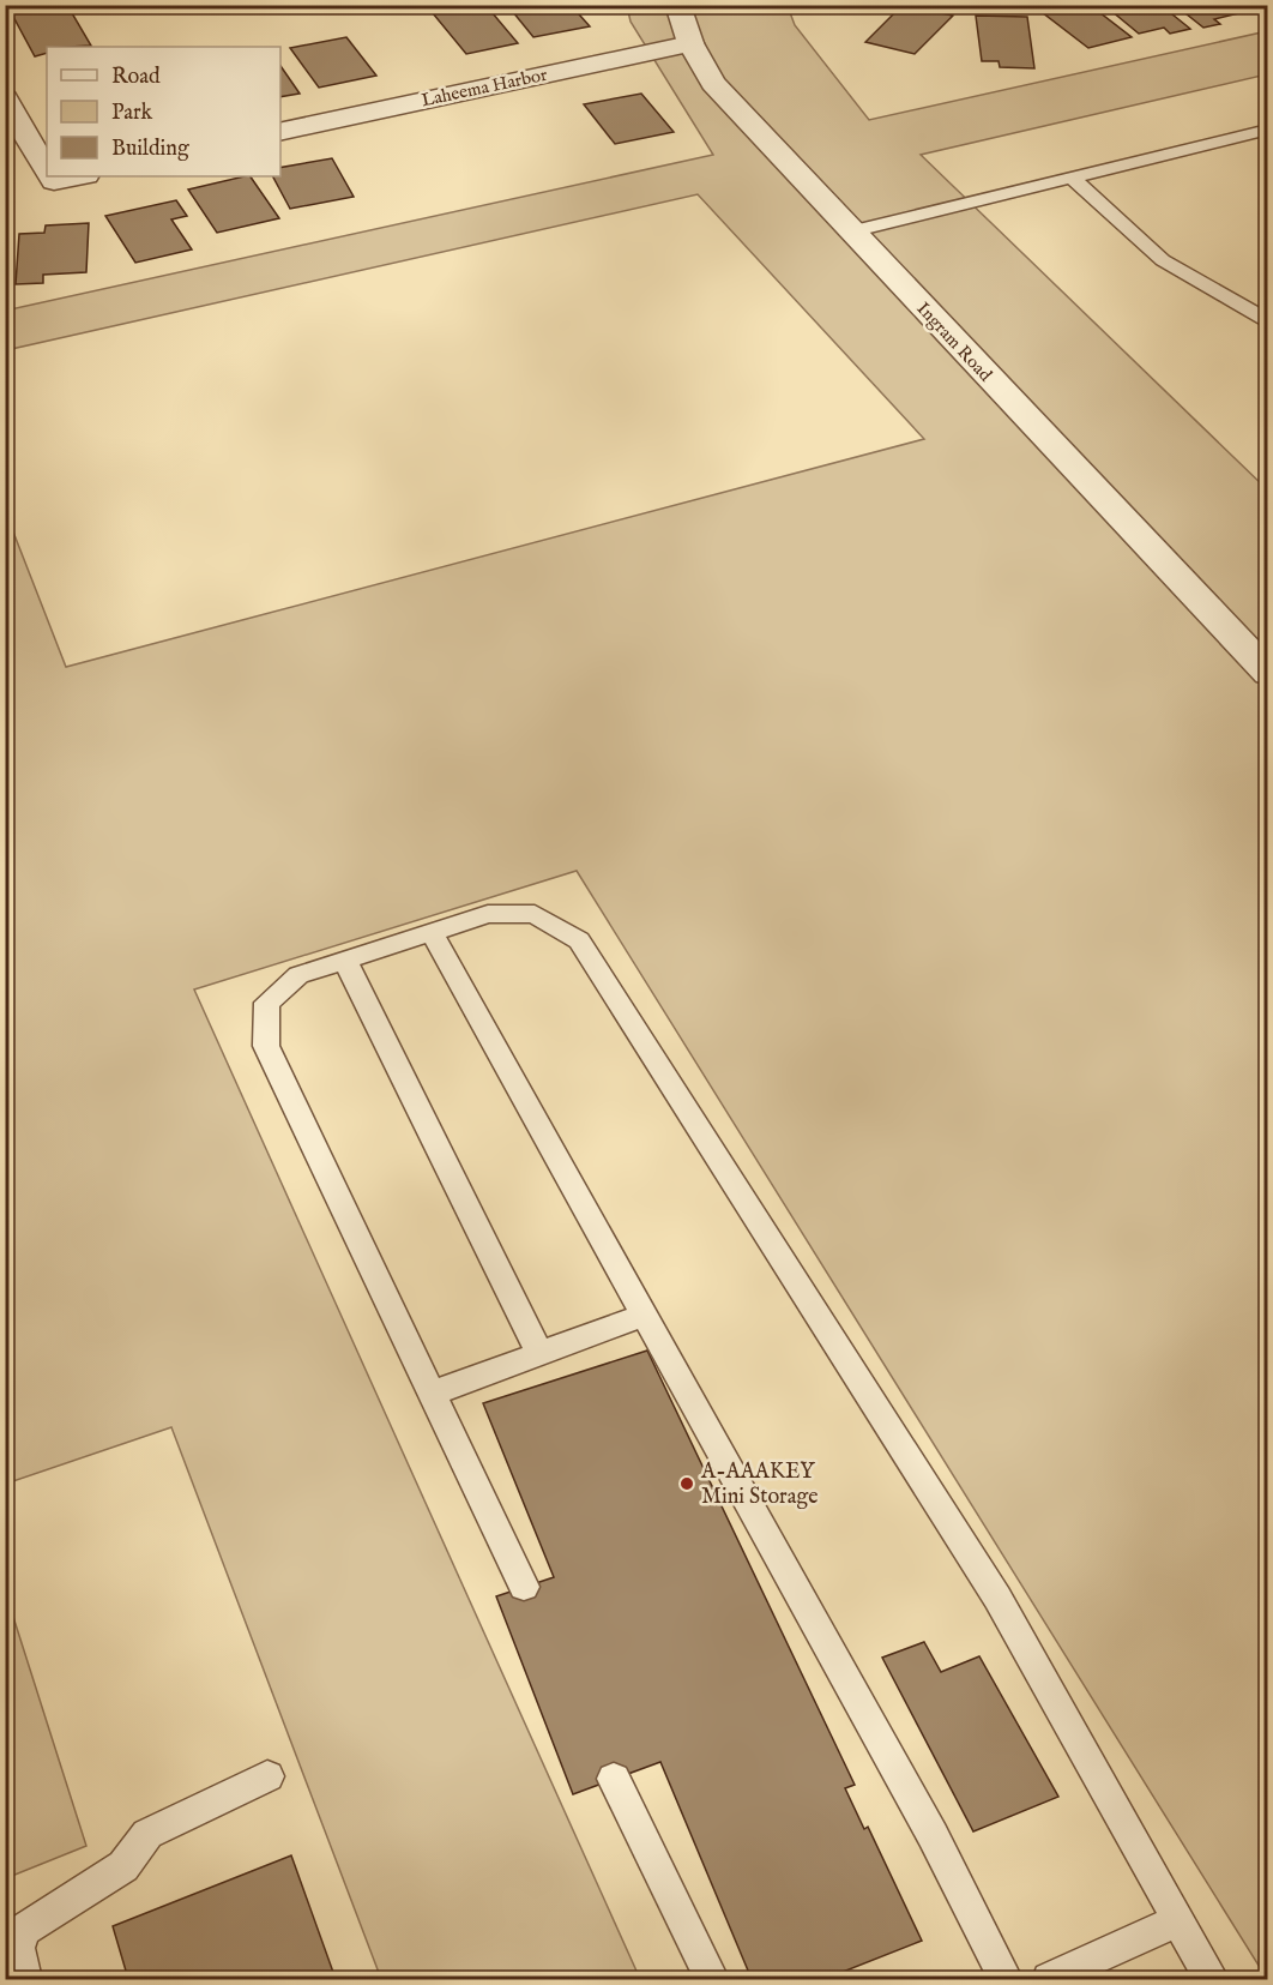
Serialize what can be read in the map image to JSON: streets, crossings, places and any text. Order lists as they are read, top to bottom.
{
  "streets": {
    "street": ["Laheema Harbor", "Ingram Road"]
  },
  "crossings": [
    ["Laheema Harbor", "Ingram Road"]
  ],
  "places": ["A-AAAKEY Mini Storage"],
  "legend": ["Road", "Park", "Building"]
}
